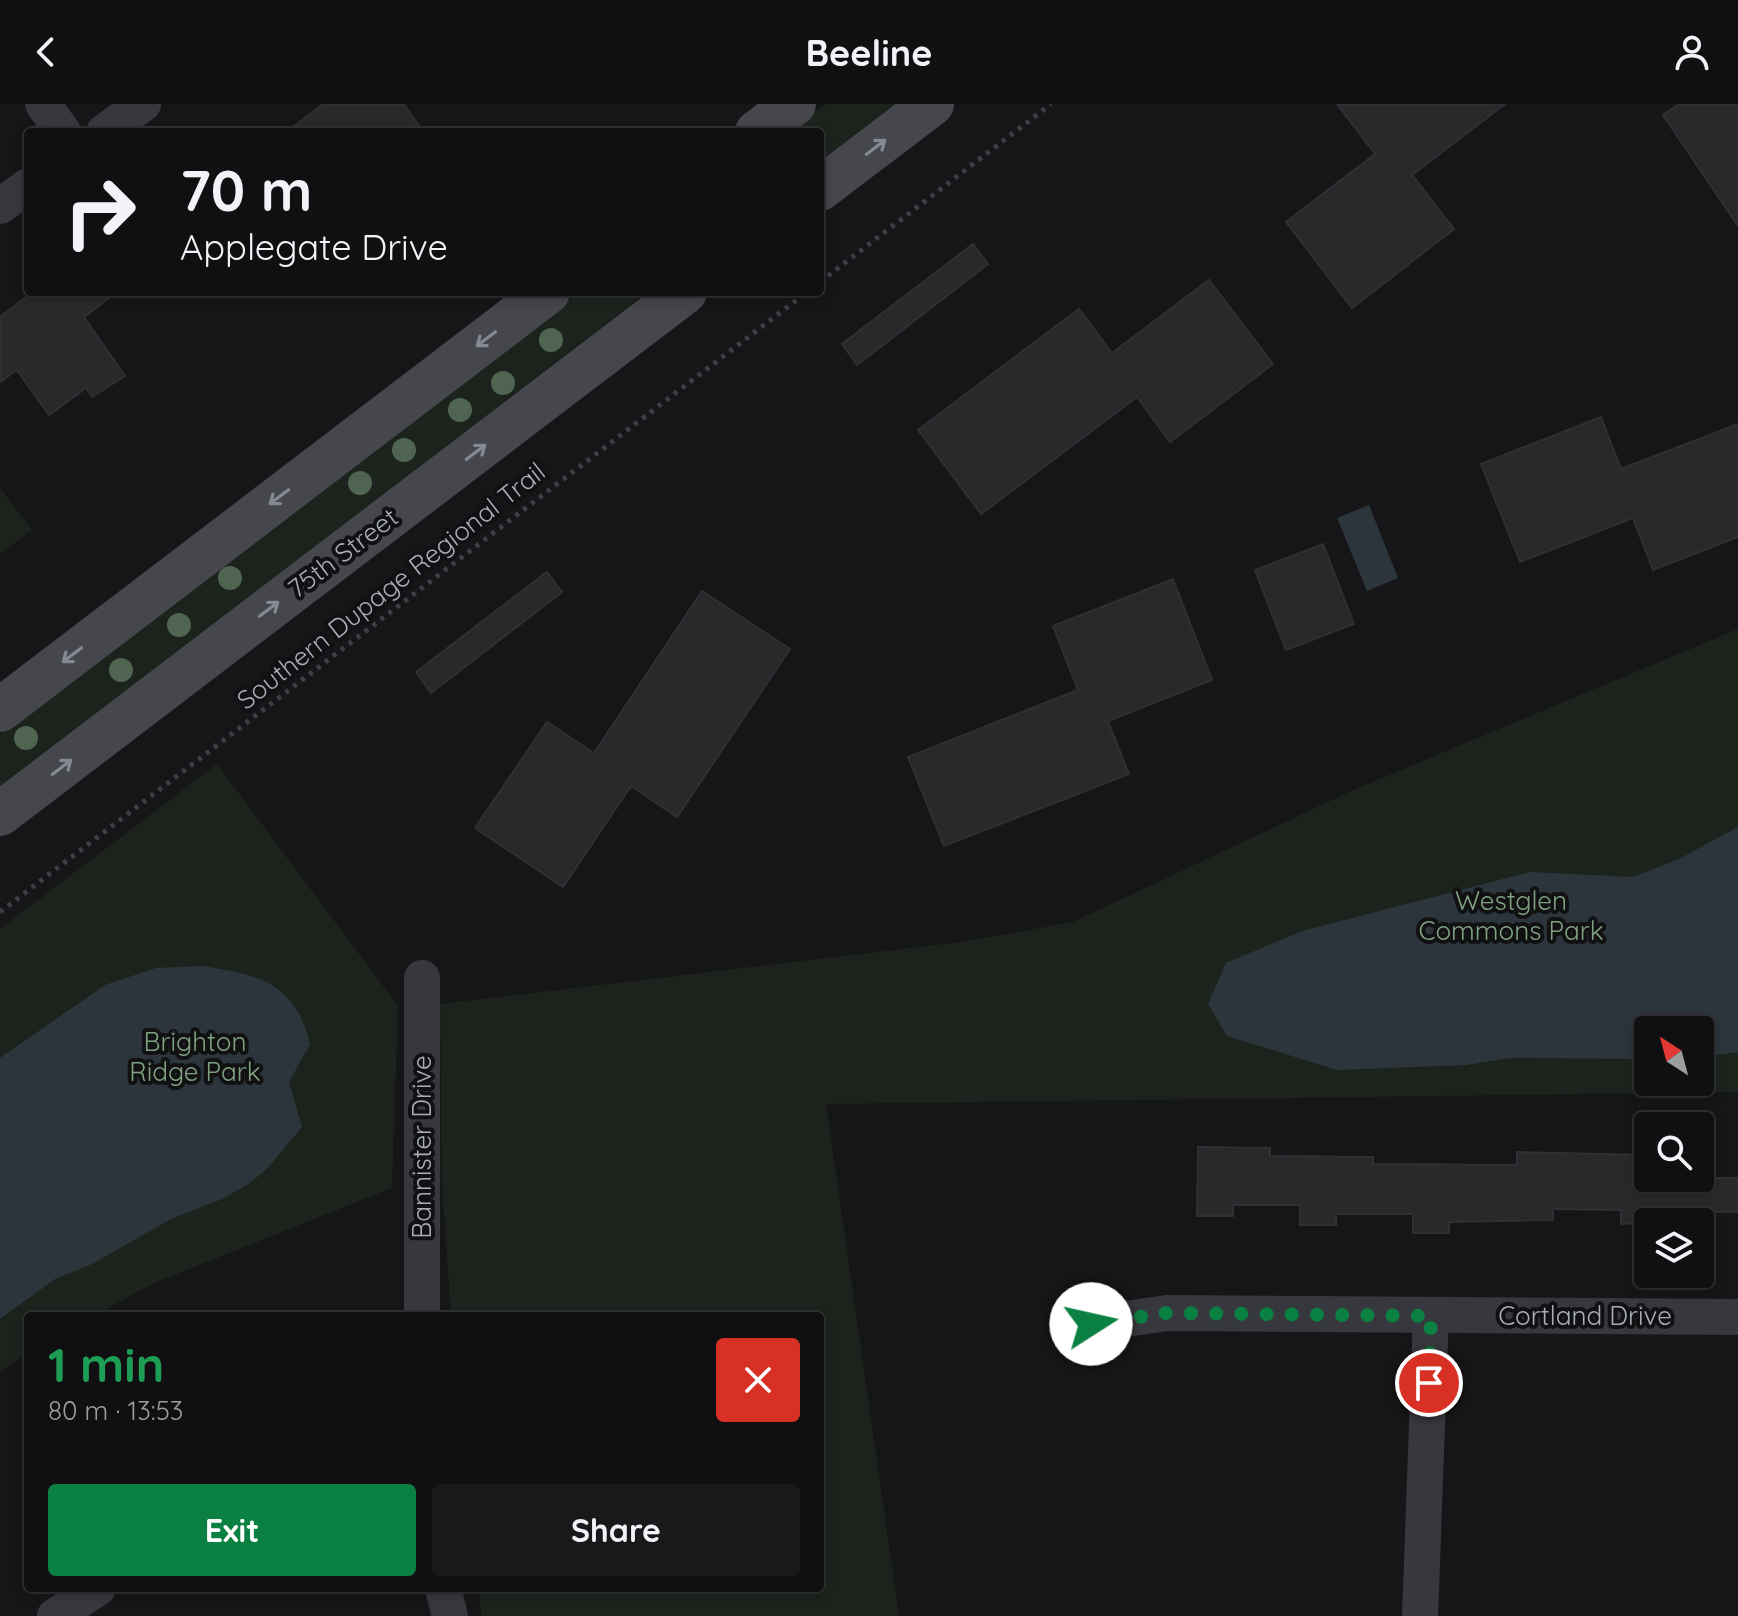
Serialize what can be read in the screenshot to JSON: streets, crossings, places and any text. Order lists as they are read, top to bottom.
{
  "streets": {
    "main road": ["75th Street"],
    "street": ["Bannister Drive", "Cortland Drive"],
    "path": ["Southern Dupage Regional Trail"]
  },
  "parks": ["Westglen Commons Park", "Brighton Ridge Park"],
  "north": "top left",
  "page": {
    "header": "Beeline",
    "turn": ["70 m", "Applegate Drive"],
    "heading": ["1 min", "80 m · 13:53"],
    "buttons": ["Exit", "Share"]
  }
}
